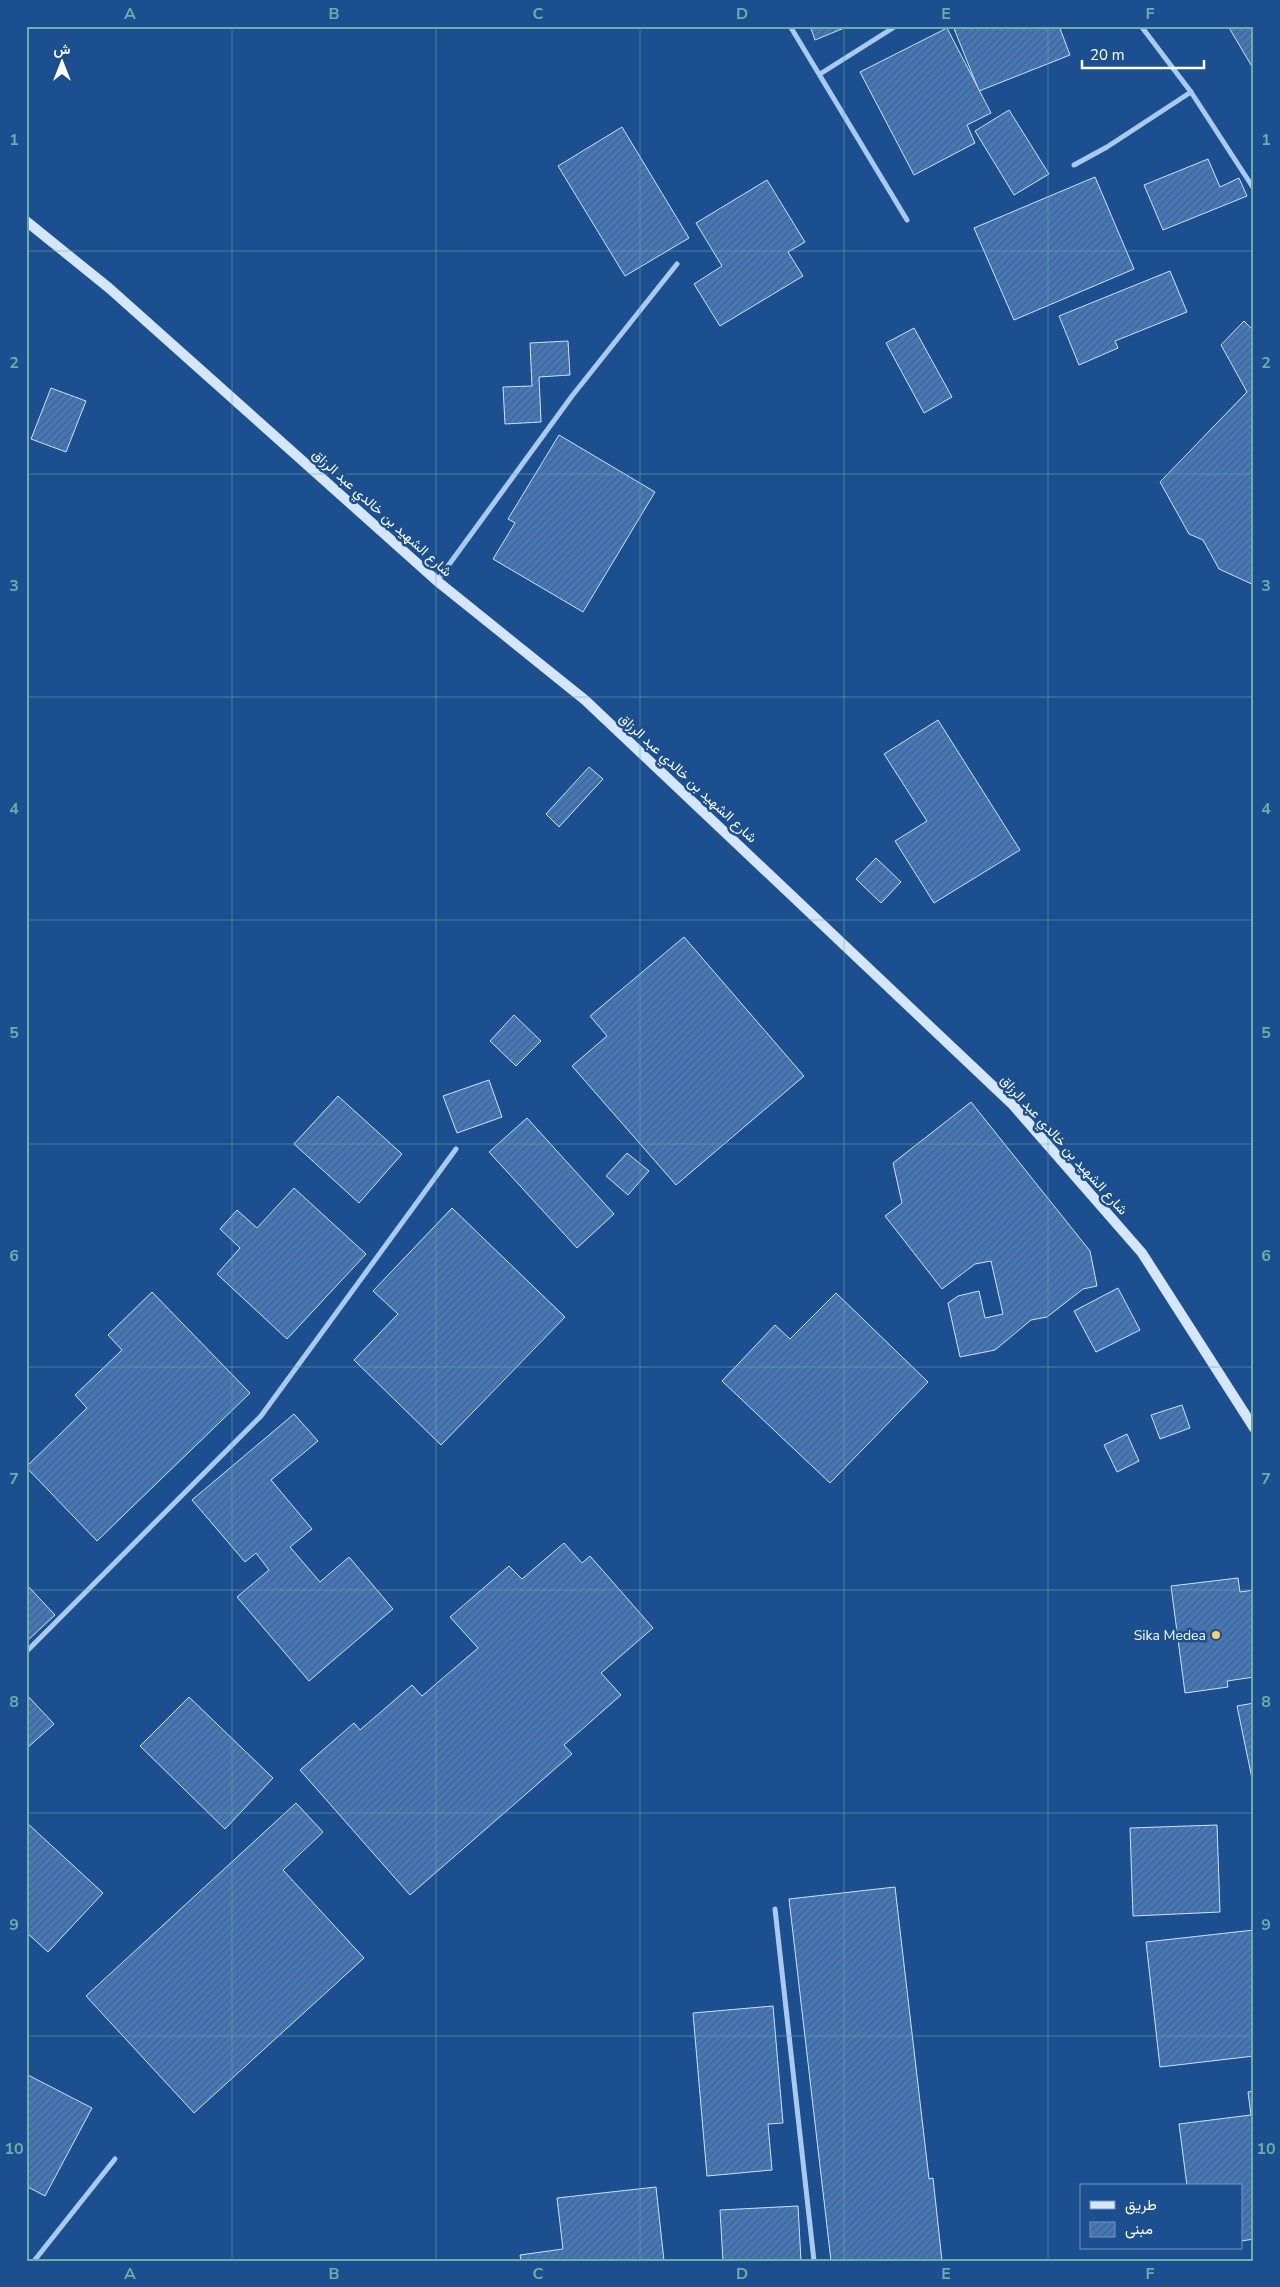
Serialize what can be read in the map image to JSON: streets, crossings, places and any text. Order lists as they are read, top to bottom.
{
  "streets": {
    "main road": ["شارع الشهيد بن خالدي عبد الرزاق"]
  },
  "places": ["Sika Medea"],
  "legend": ["طريق", "مبنى"],
  "scale_bar": "20 m",
  "north": "top",
  "grid": {
    "columns": [
      "A",
      "B",
      "C",
      "D",
      "E",
      "F"
    ],
    "rows": [
      "1",
      "2",
      "3",
      "4",
      "5",
      "6",
      "7",
      "8",
      "9",
      "10"
    ]
  }
}
